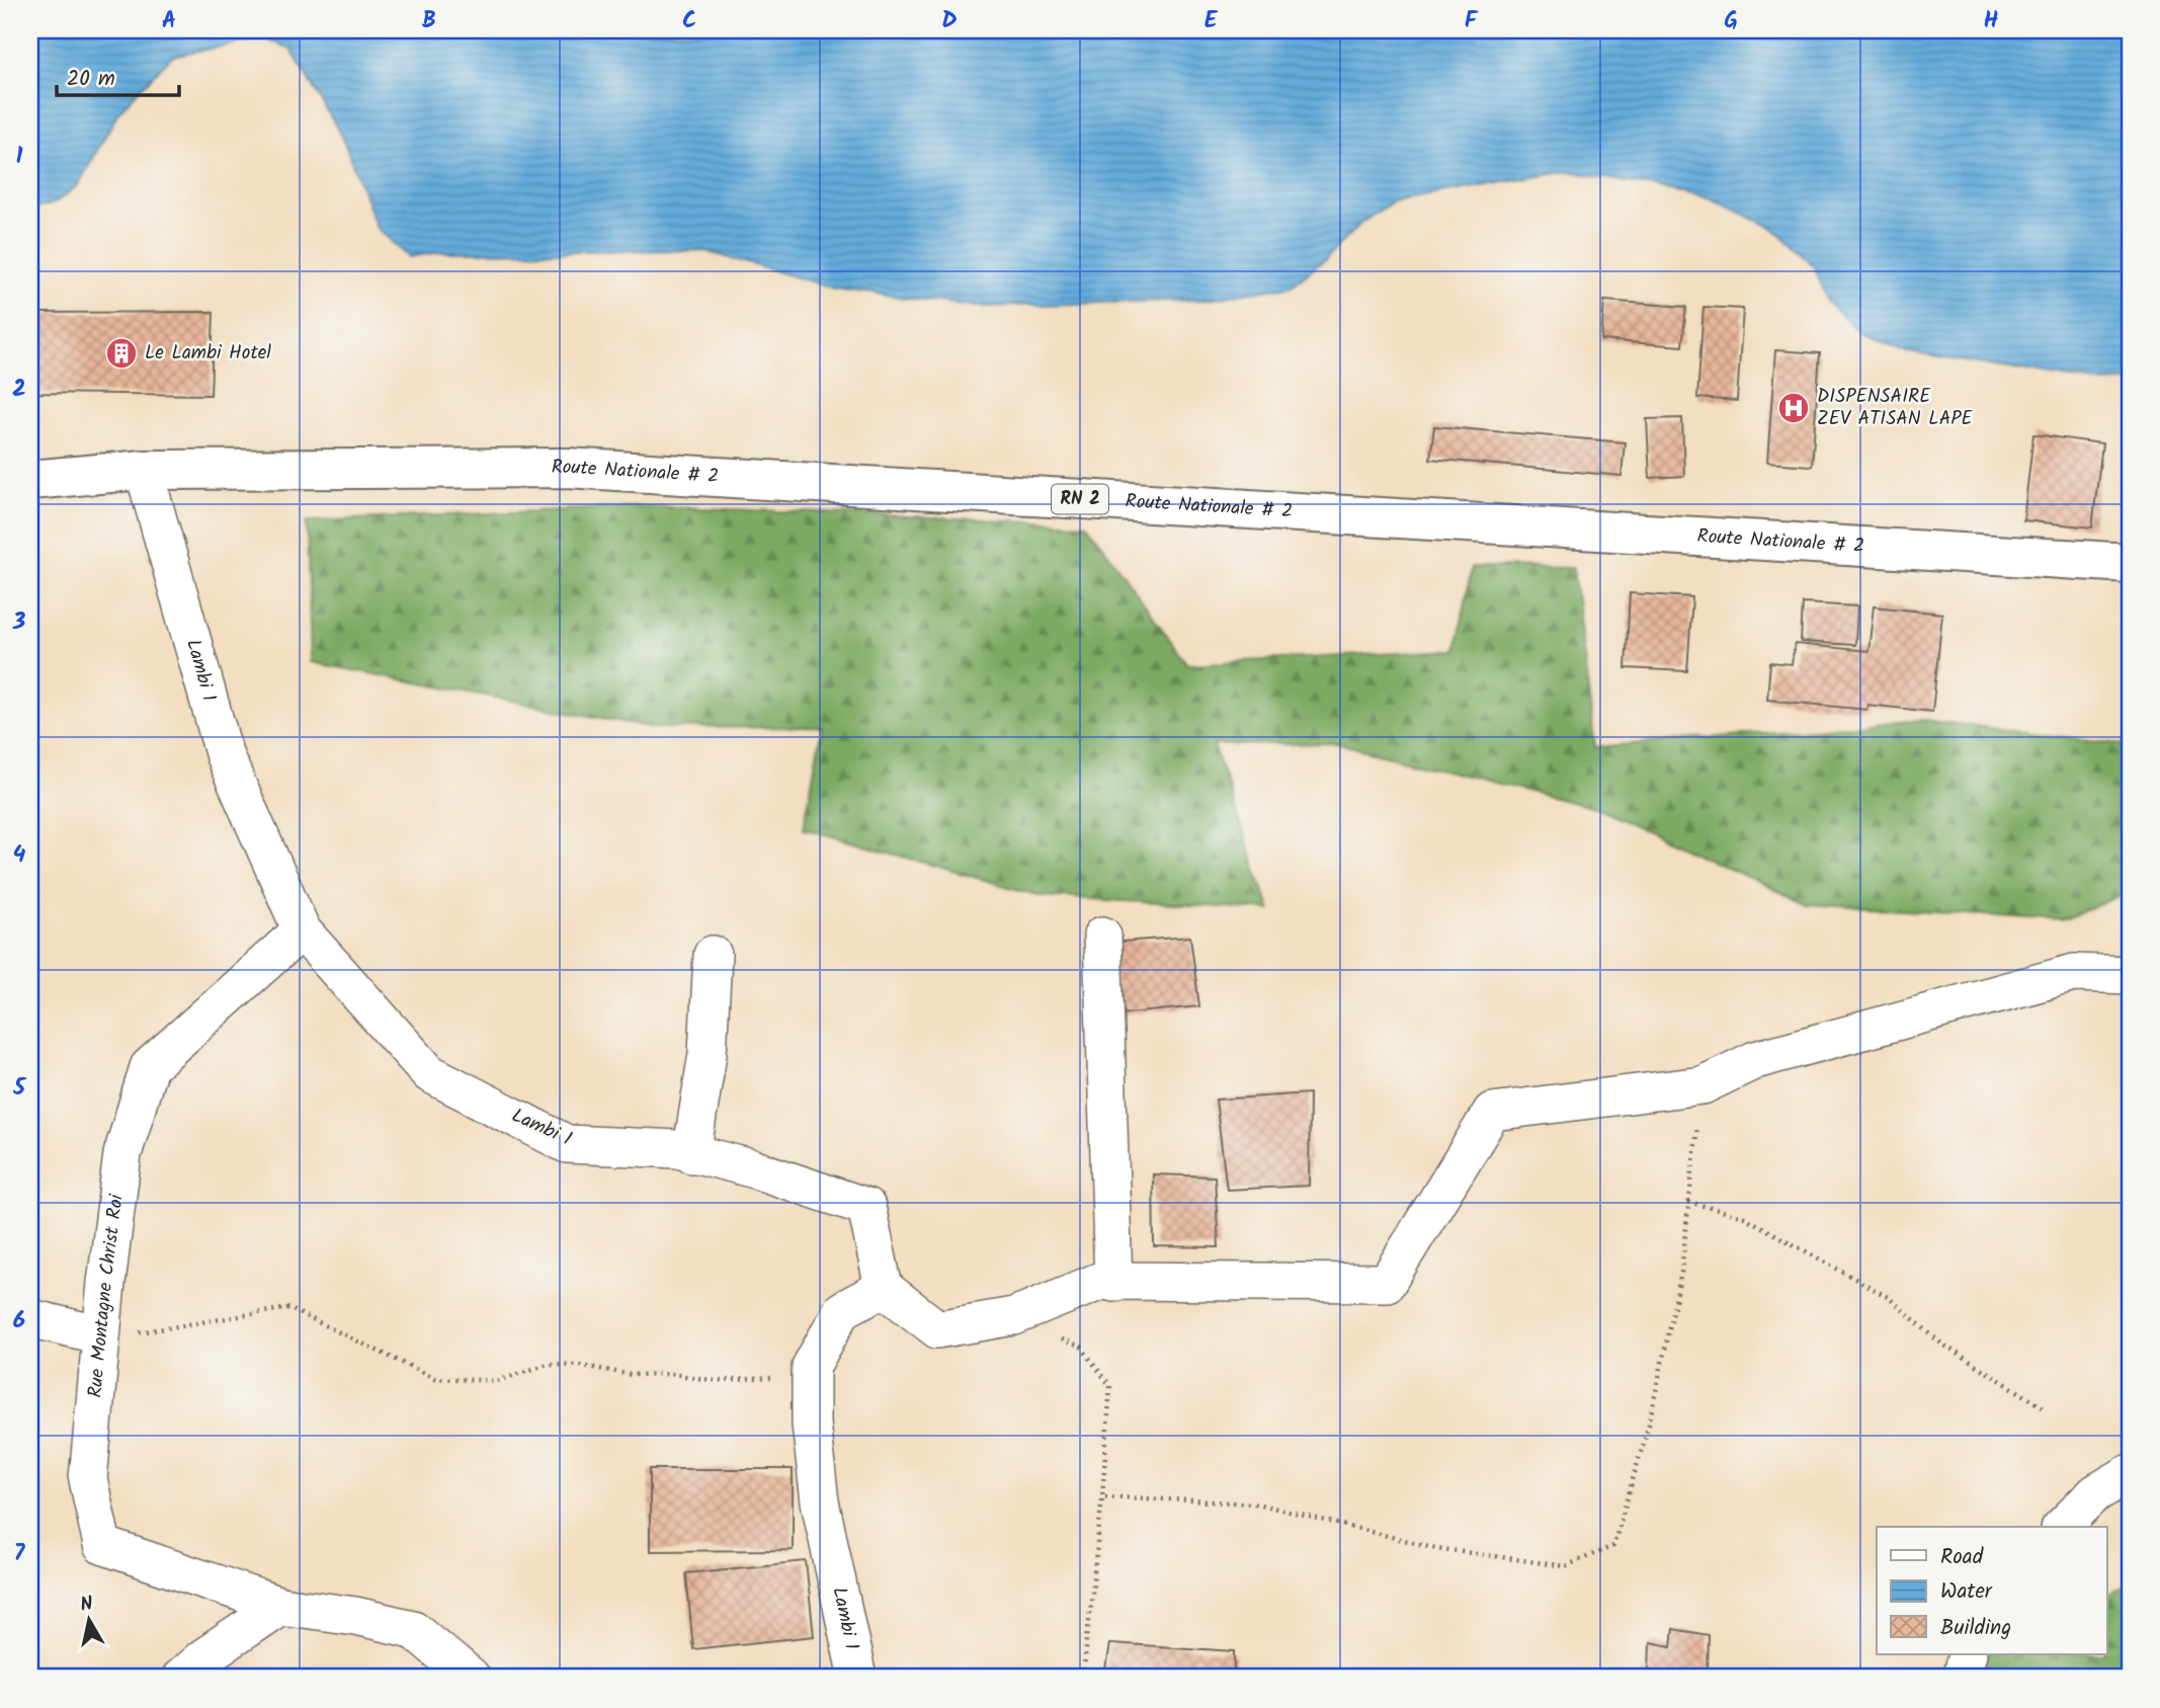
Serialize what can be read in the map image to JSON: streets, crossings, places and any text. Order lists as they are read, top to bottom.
{
  "streets": {
    "main road": ["Route Nationale # 2", "RN 2"],
    "street": ["Lambi 1", "Rue Montagne Christ Roi"]
  },
  "crossings": [
    ["Route Nationale # 2", "Lambi 1"],
    ["Lambi 1", "Rue Montagne Christ Roi"]
  ],
  "places": {
    "building": ["Le Lambi Hotel"],
    "hospital": ["DISPENSAIRE ZEV ATISAN LAPE"]
  },
  "legend": ["Road", "Water", "Building"],
  "scale_bar": "20 m",
  "north": "top",
  "grid": {
    "columns": [
      "A",
      "B",
      "C",
      "D",
      "E",
      "F",
      "G",
      "H"
    ],
    "rows": [
      "1",
      "2",
      "3",
      "4",
      "5",
      "6",
      "7"
    ]
  }
}
